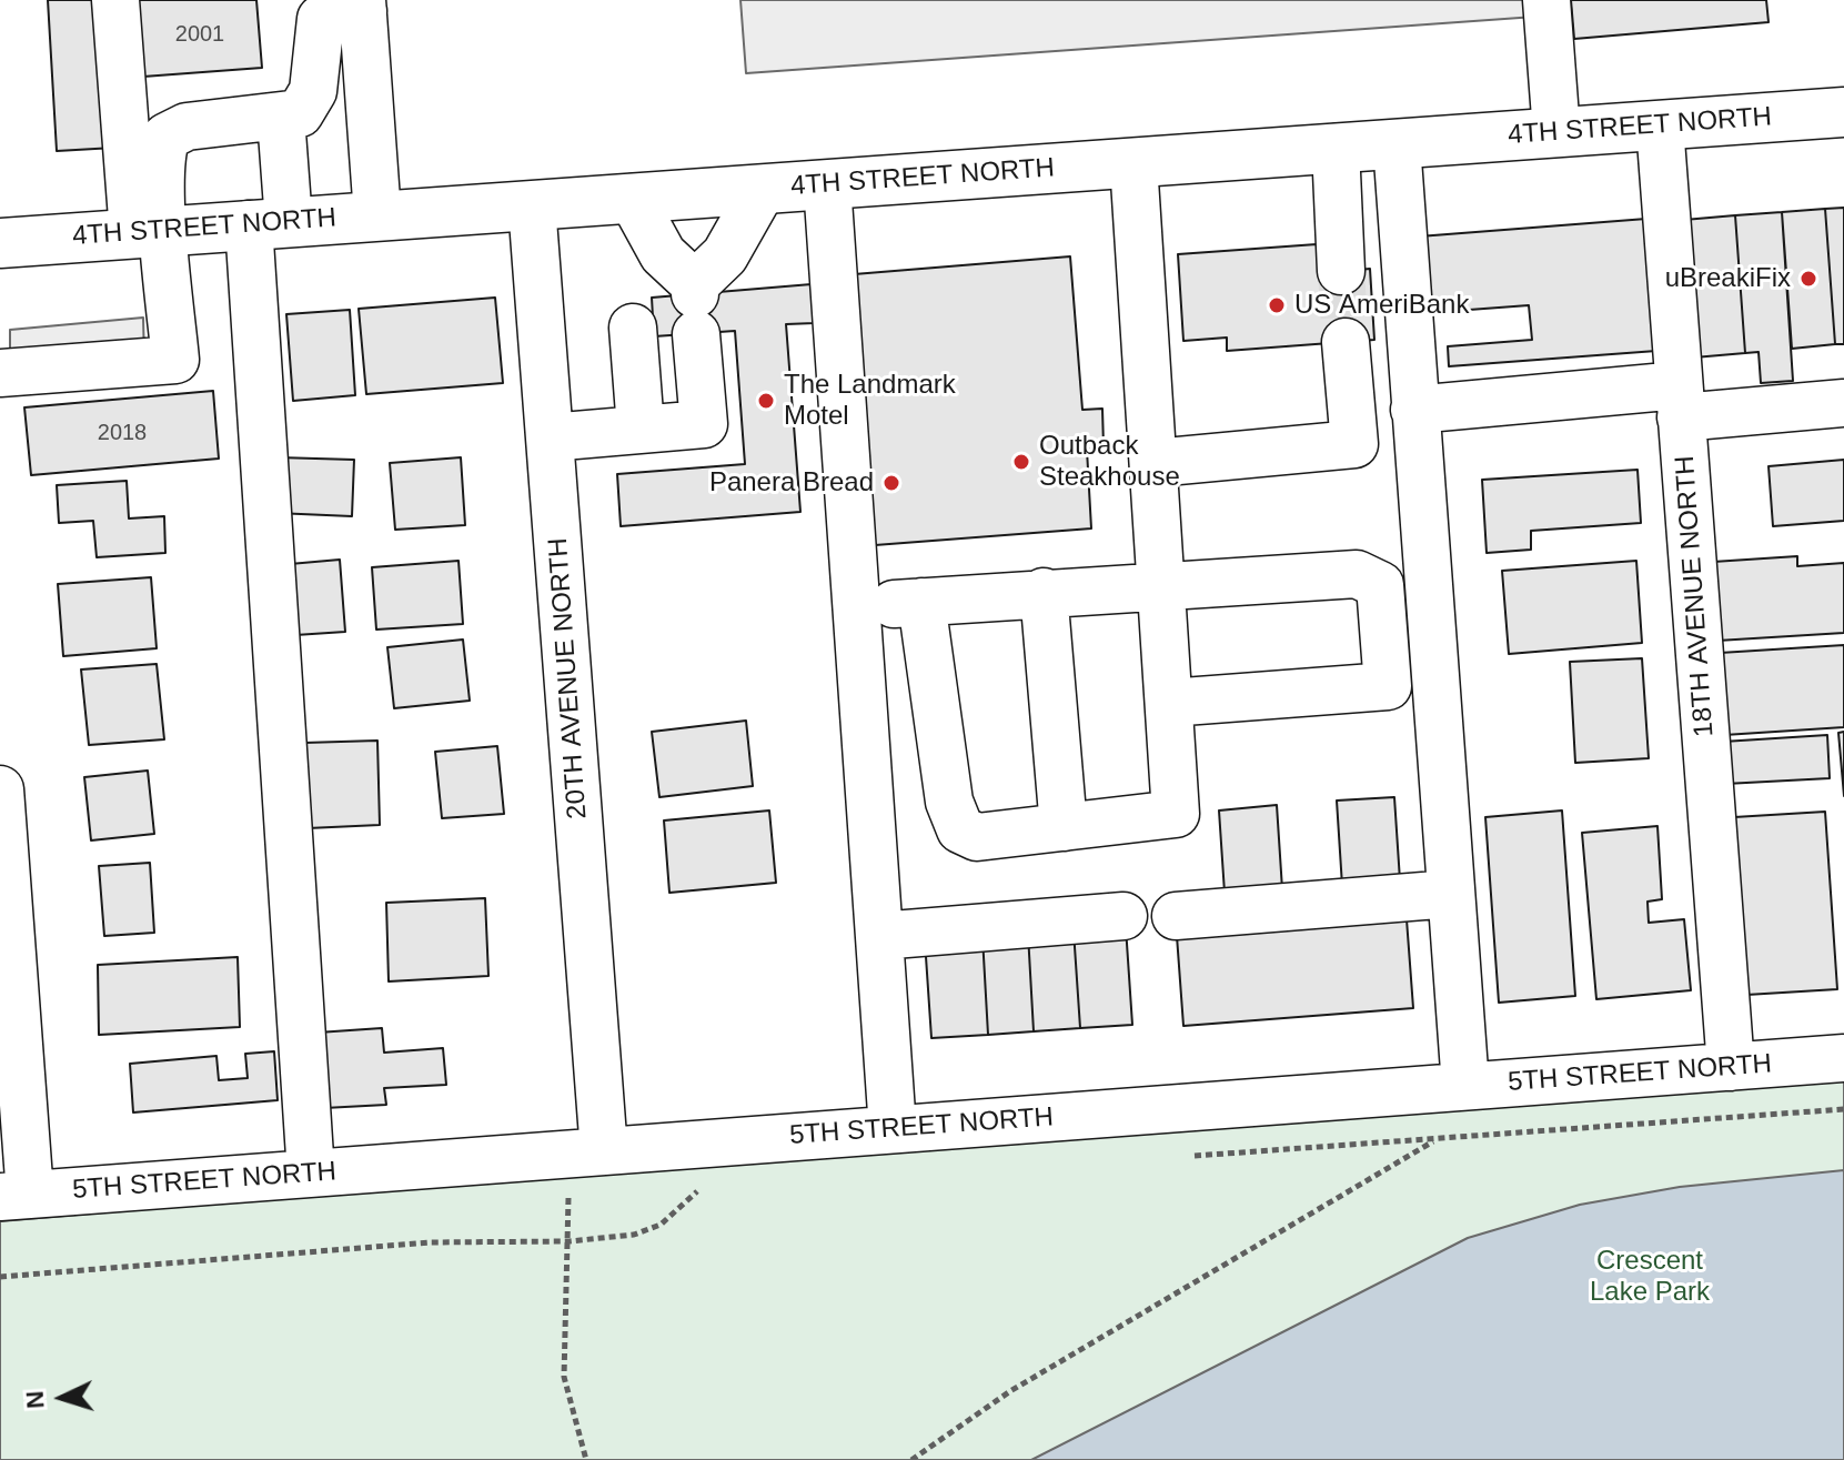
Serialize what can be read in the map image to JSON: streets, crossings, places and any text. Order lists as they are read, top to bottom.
{
  "streets": {
    "main road": ["4TH STREET NORTH"],
    "street": ["18TH AVENUE NORTH", "20TH AVENUE NORTH", "5TH STREET NORTH"]
  },
  "crossings": [
    ["4TH STREET NORTH", "18TH AVENUE NORTH"],
    ["4TH STREET NORTH", "20TH AVENUE NORTH"],
    ["18TH AVENUE NORTH", "5TH STREET NORTH"],
    ["20TH AVENUE NORTH", "5TH STREET NORTH"]
  ],
  "parks": ["Crescent Lake Park"],
  "places": [
    "uBreakiFix",
    "US AmeriBank",
    "The Landmark Motel",
    "Outback Steakhouse",
    "Panera Bread"
  ],
  "house_numbers": ["2001", "2018"],
  "north": "left"
}
